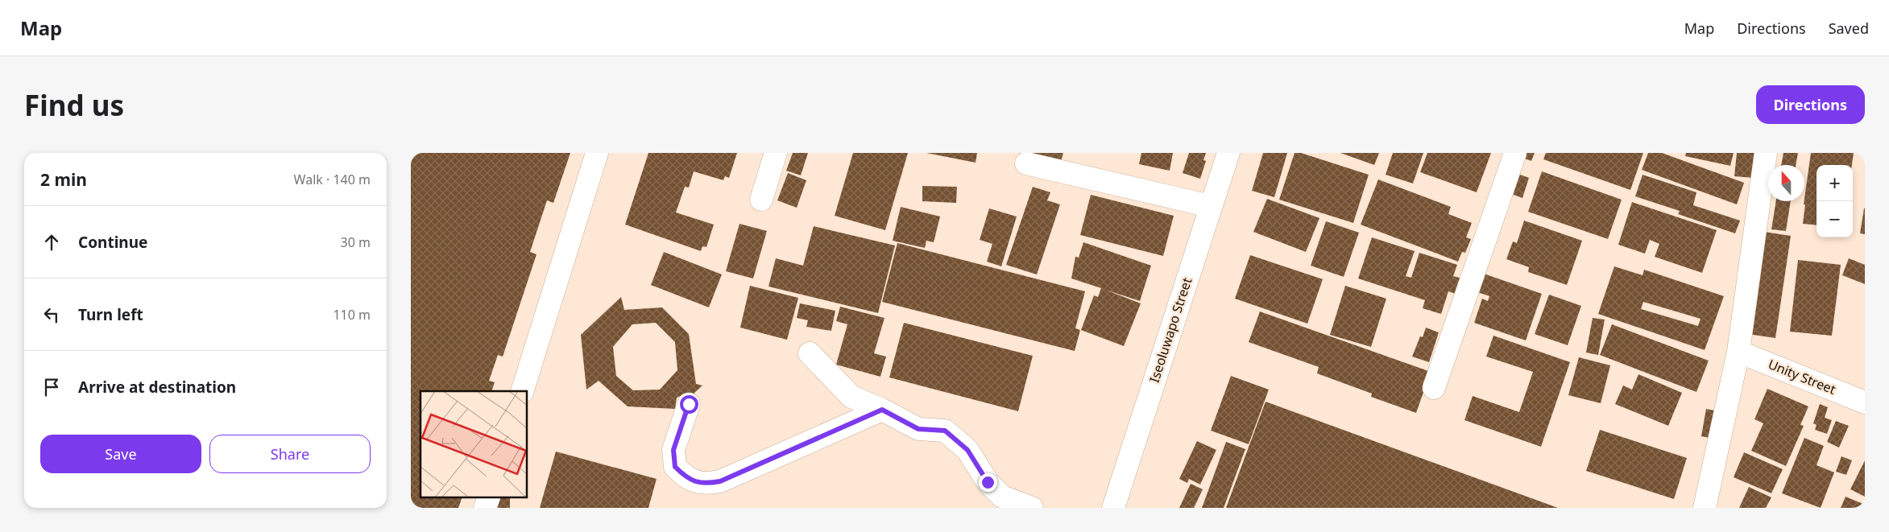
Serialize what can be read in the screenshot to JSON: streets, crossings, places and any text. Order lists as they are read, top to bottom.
{
  "streets": {
    "street": ["Iseoluwapo Street", "Unity Street"]
  },
  "north": "top",
  "page": {
    "header": "Map",
    "nav": ["Map", "Directions", "Saved"],
    "buttons": [
      "Directions",
      ["Save", "Share"]
    ],
    "title": "Find us",
    "heading": ["2 min", "Walk · 140 m"],
    "map_buttons": ["+", "−"],
    "list": [
      ["Continue", "30 m"],
      ["Turn left", "110 m"],
      "Arrive at destination"
    ]
  }
}
